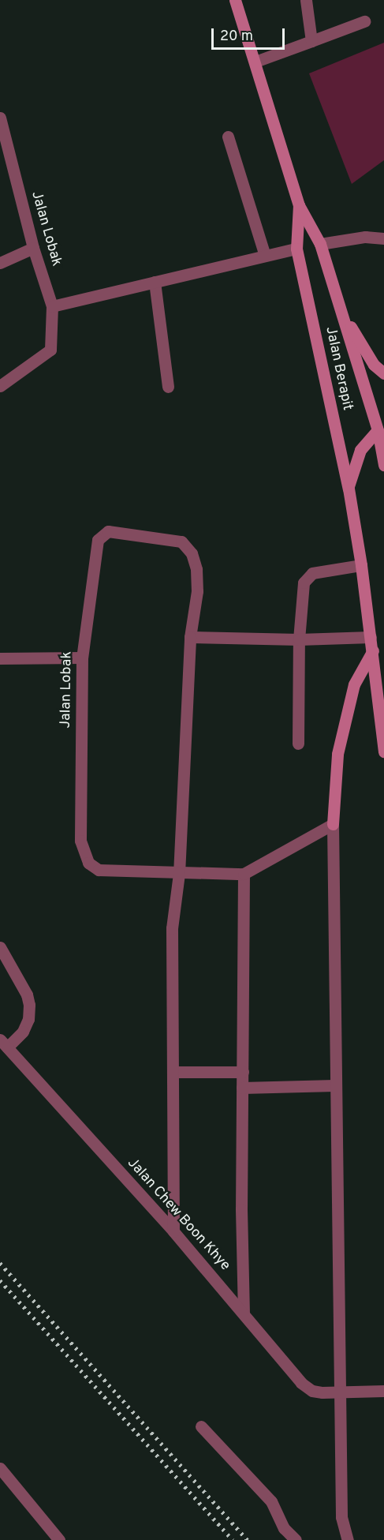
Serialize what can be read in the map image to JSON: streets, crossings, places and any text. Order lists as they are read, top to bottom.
{
  "streets": {
    "main road": ["Jalan Berapit"],
    "street": ["Jalan Lobak", "Jalan Chew Boon Khye"]
  },
  "scale_bar": "20 m"
}
